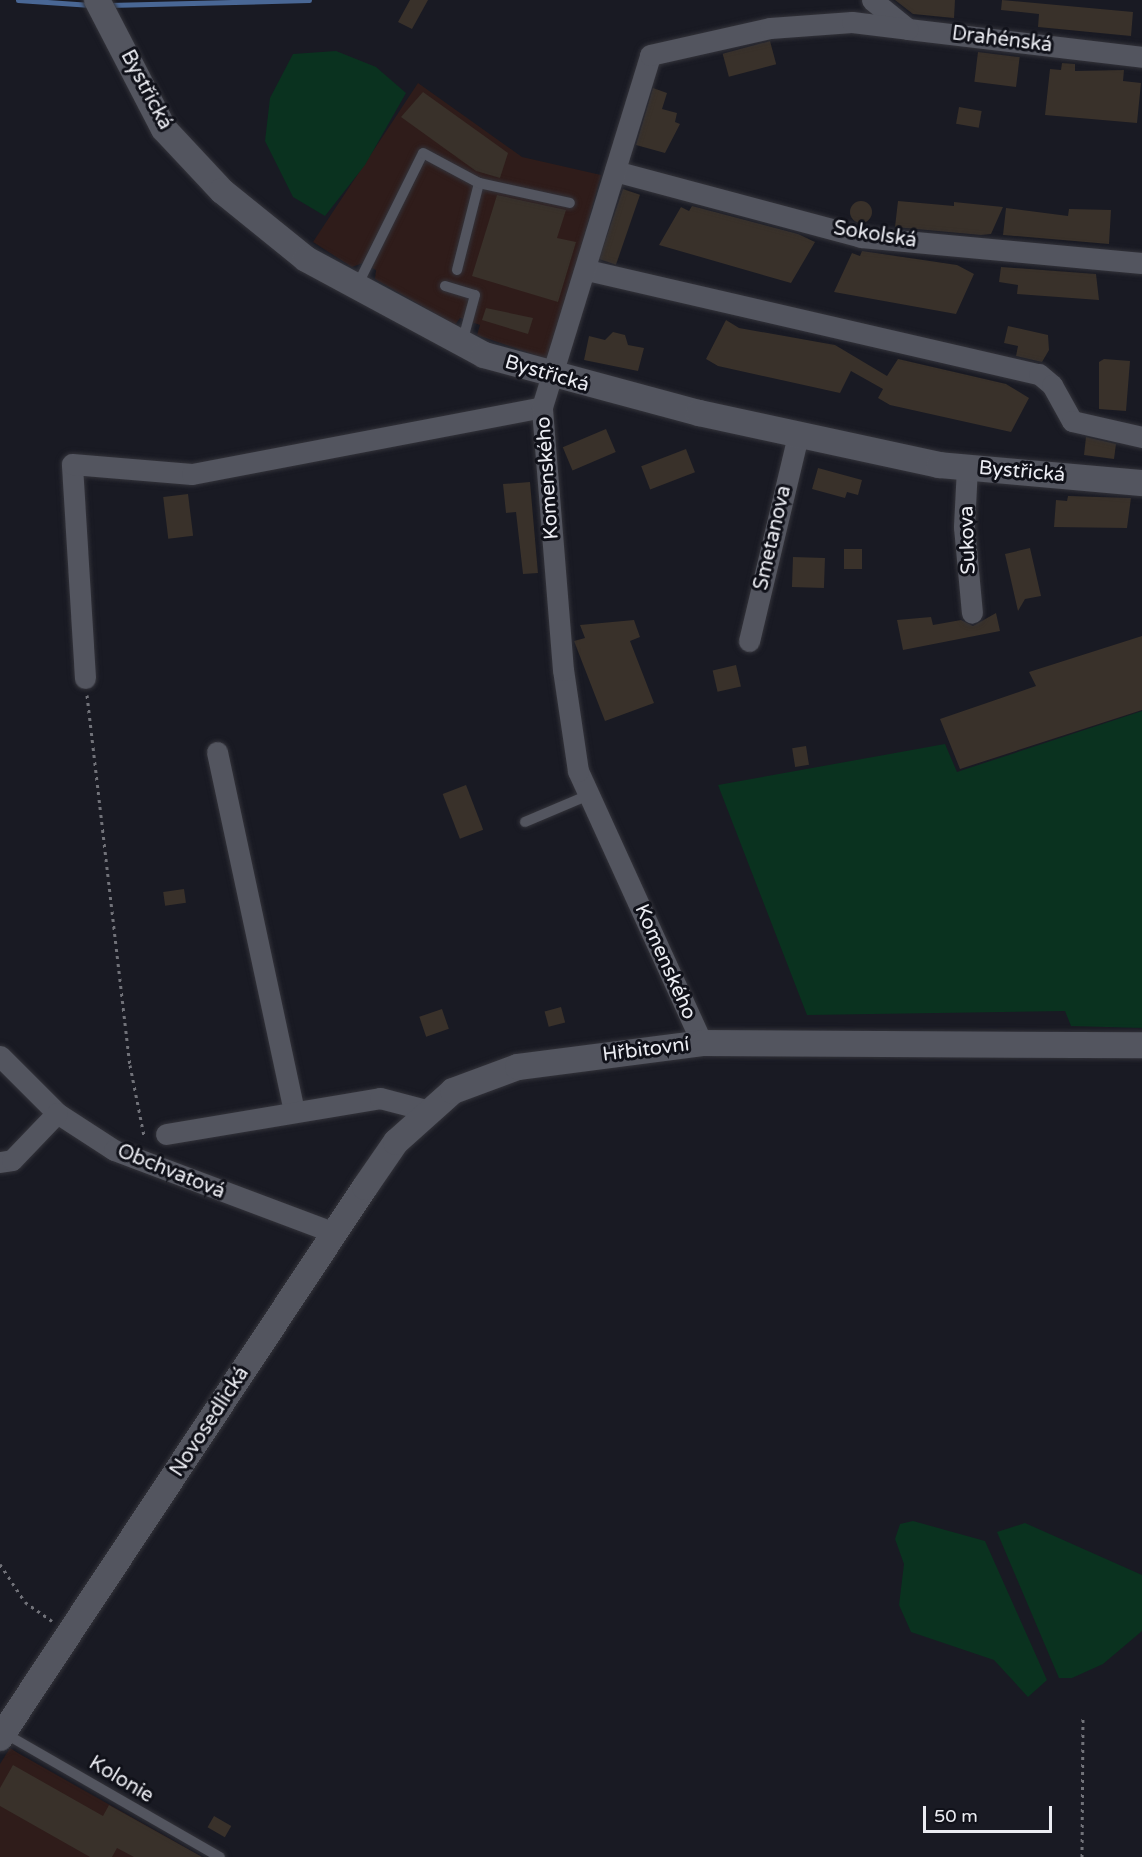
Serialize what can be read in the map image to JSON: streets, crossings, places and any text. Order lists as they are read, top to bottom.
{
  "streets": {
    "street": [
      "Drahénská",
      "Bystřická",
      "Sokolská",
      "Komenského",
      "Smetanova",
      "Sukova",
      "Hřbitovní",
      "Obchvatová",
      "Novosedlická"
    ],
    "lane": ["Kolonie"]
  },
  "crossings": [
    ["Drahénská", "Komenského"],
    ["Bystřická", "Komenského"],
    ["Bystřická", "Smetanova"],
    ["Bystřická", "Sukova"],
    ["Sokolská", "Komenského"],
    ["Komenského", "Hřbitovní"],
    ["Hřbitovní", "Novosedlická"],
    ["Obchvatová", "Novosedlická"],
    ["Novosedlická", "Kolonie"]
  ],
  "scale_bar": "50 m"
}
